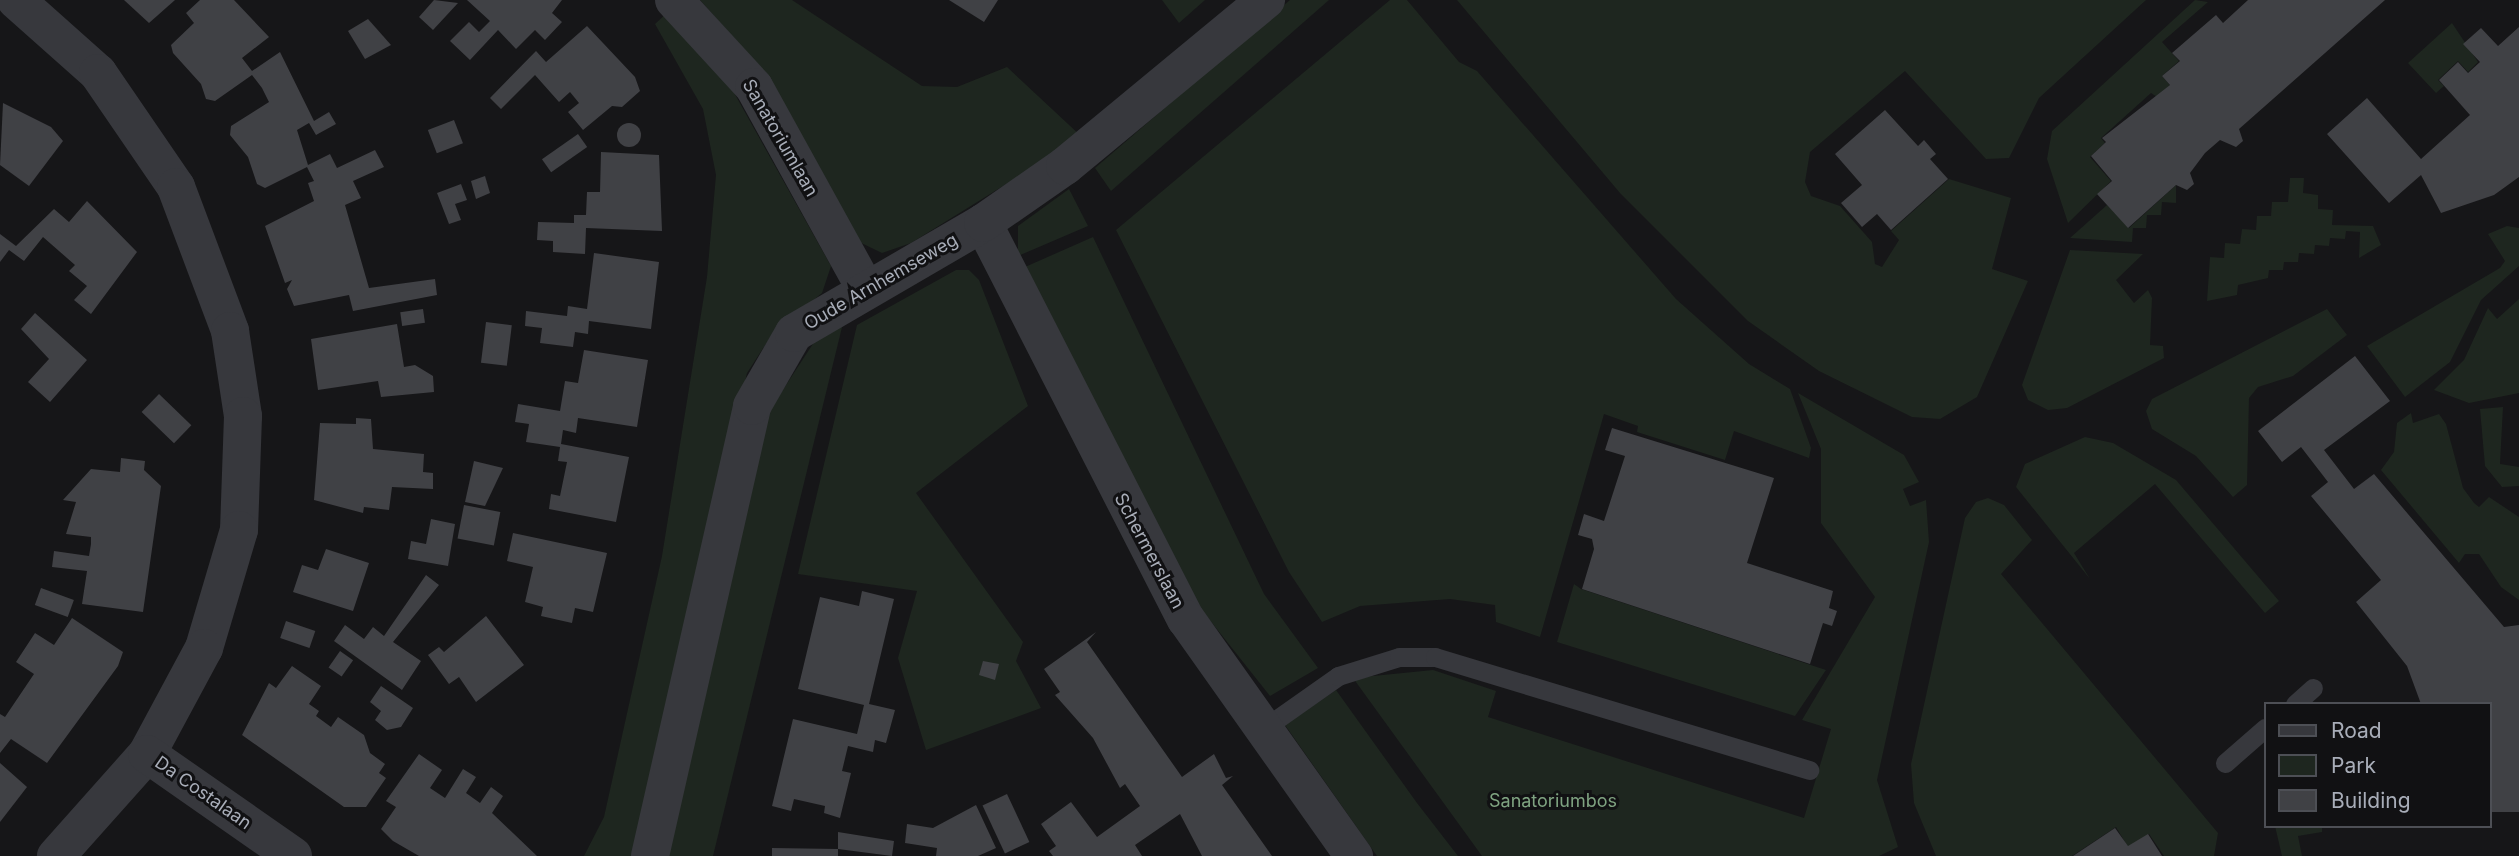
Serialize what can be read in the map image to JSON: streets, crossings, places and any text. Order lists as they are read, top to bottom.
{
  "streets": {
    "street": [
      "Sanatoriumlaan",
      "Oude Arnhemseweg",
      "Schermerslaan",
      "Da Costalaan"
    ]
  },
  "crossings": [
    ["Sanatoriumlaan", "Oude Arnhemseweg"],
    ["Oude Arnhemseweg", "Schermerslaan"]
  ],
  "parks": ["Sanatoriumbos"],
  "legend": ["Road", "Park", "Building"]
}
